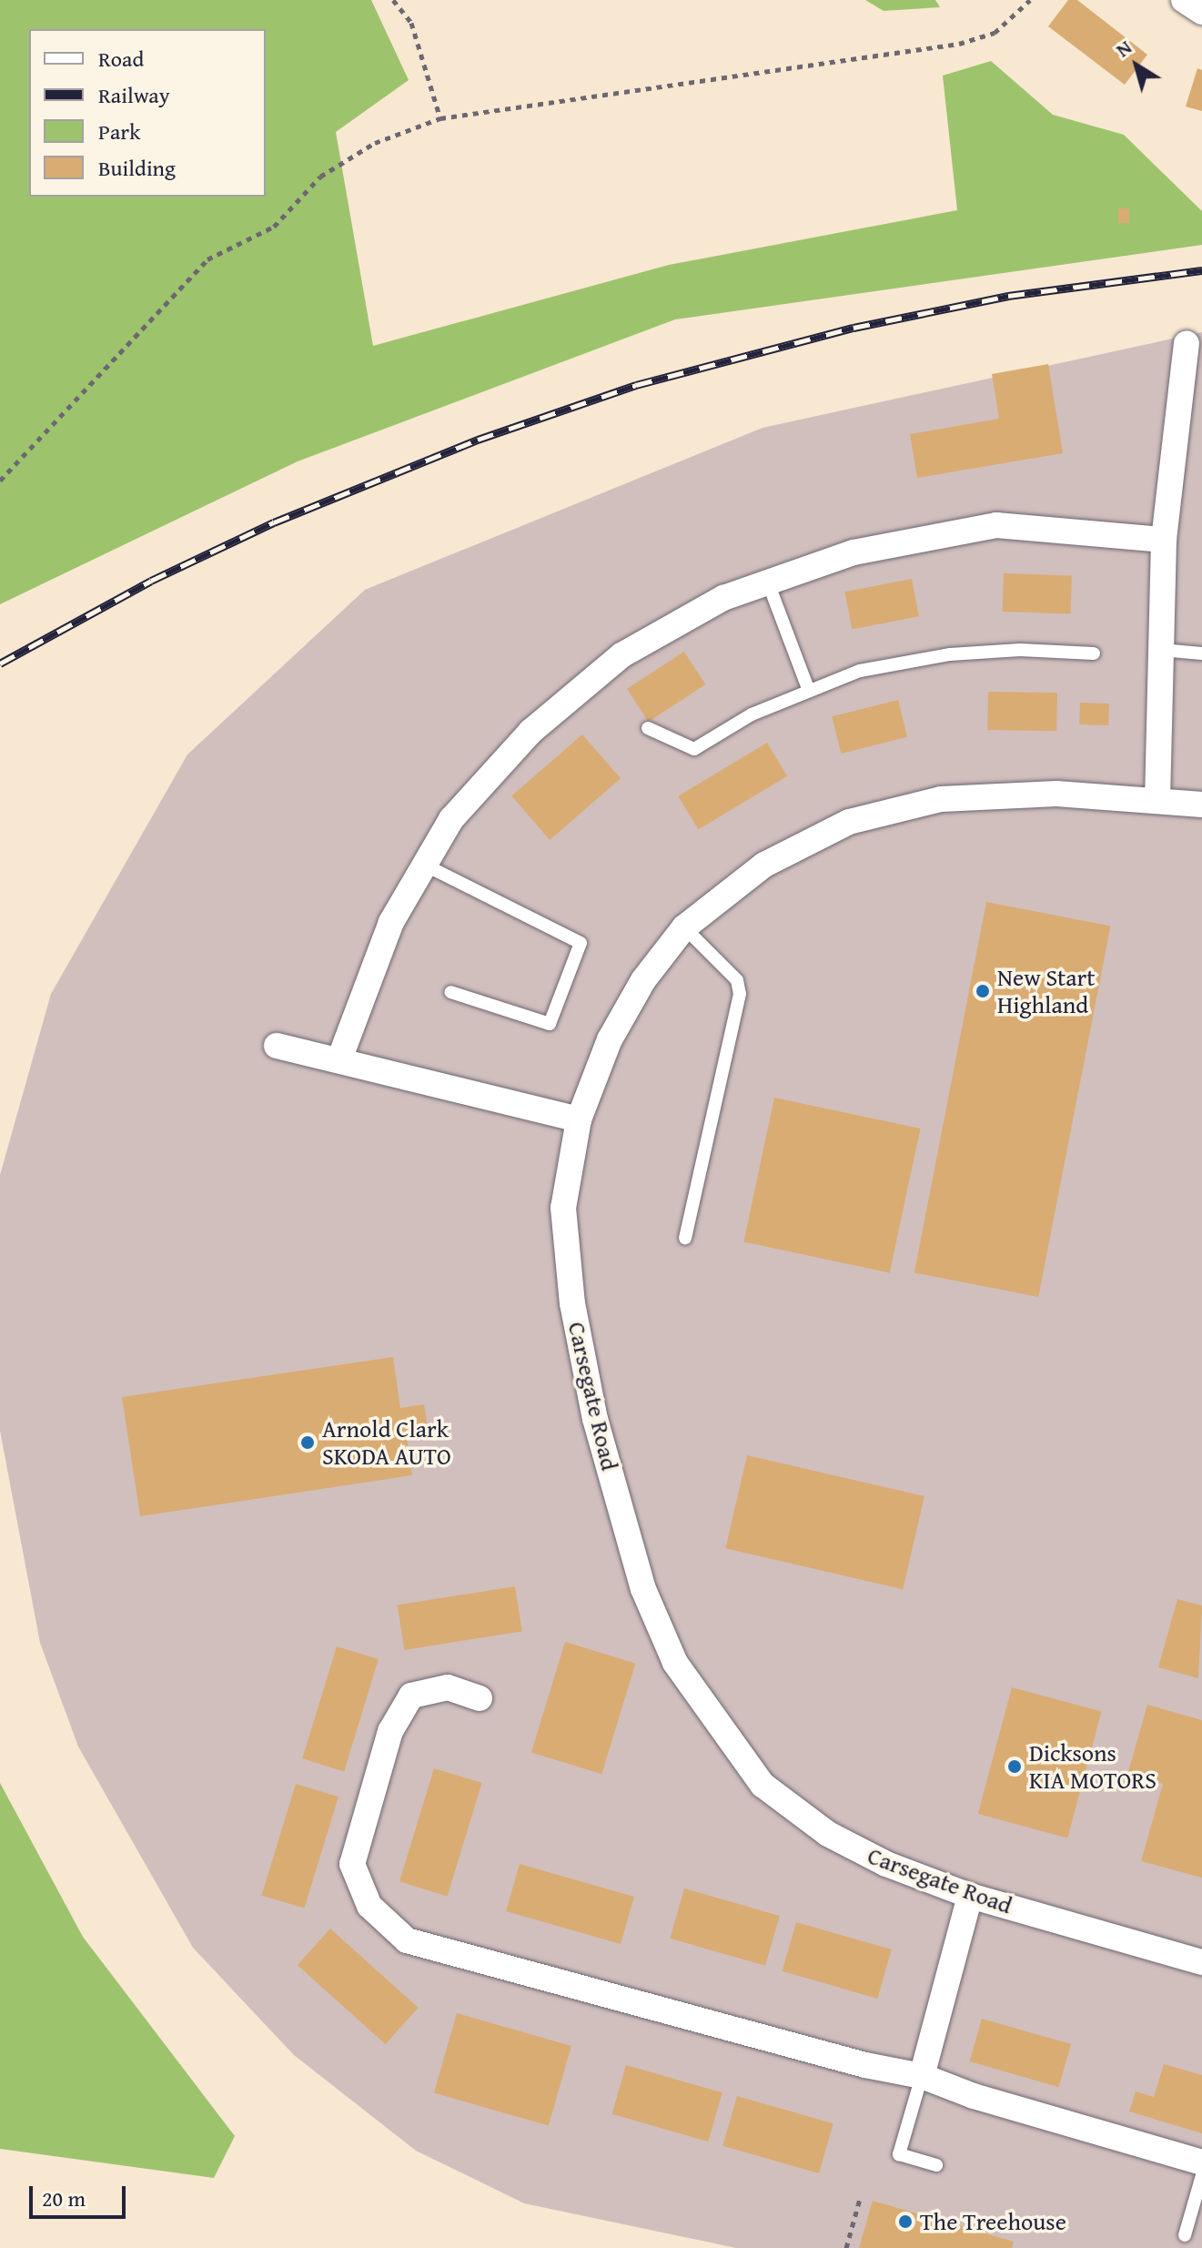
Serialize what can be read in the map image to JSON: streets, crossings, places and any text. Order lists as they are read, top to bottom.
{
  "streets": {
    "street": ["Carsegate Road"]
  },
  "places": [
    "New Start Highland",
    "Arnold Clark SKODA AUTO",
    "Dicksons KIA MOTORS",
    "The Treehouse"
  ],
  "legend": [
    "Road",
    "Railway",
    "Park",
    "Building"
  ],
  "scale_bar": "20 m",
  "north": "top left"
}
